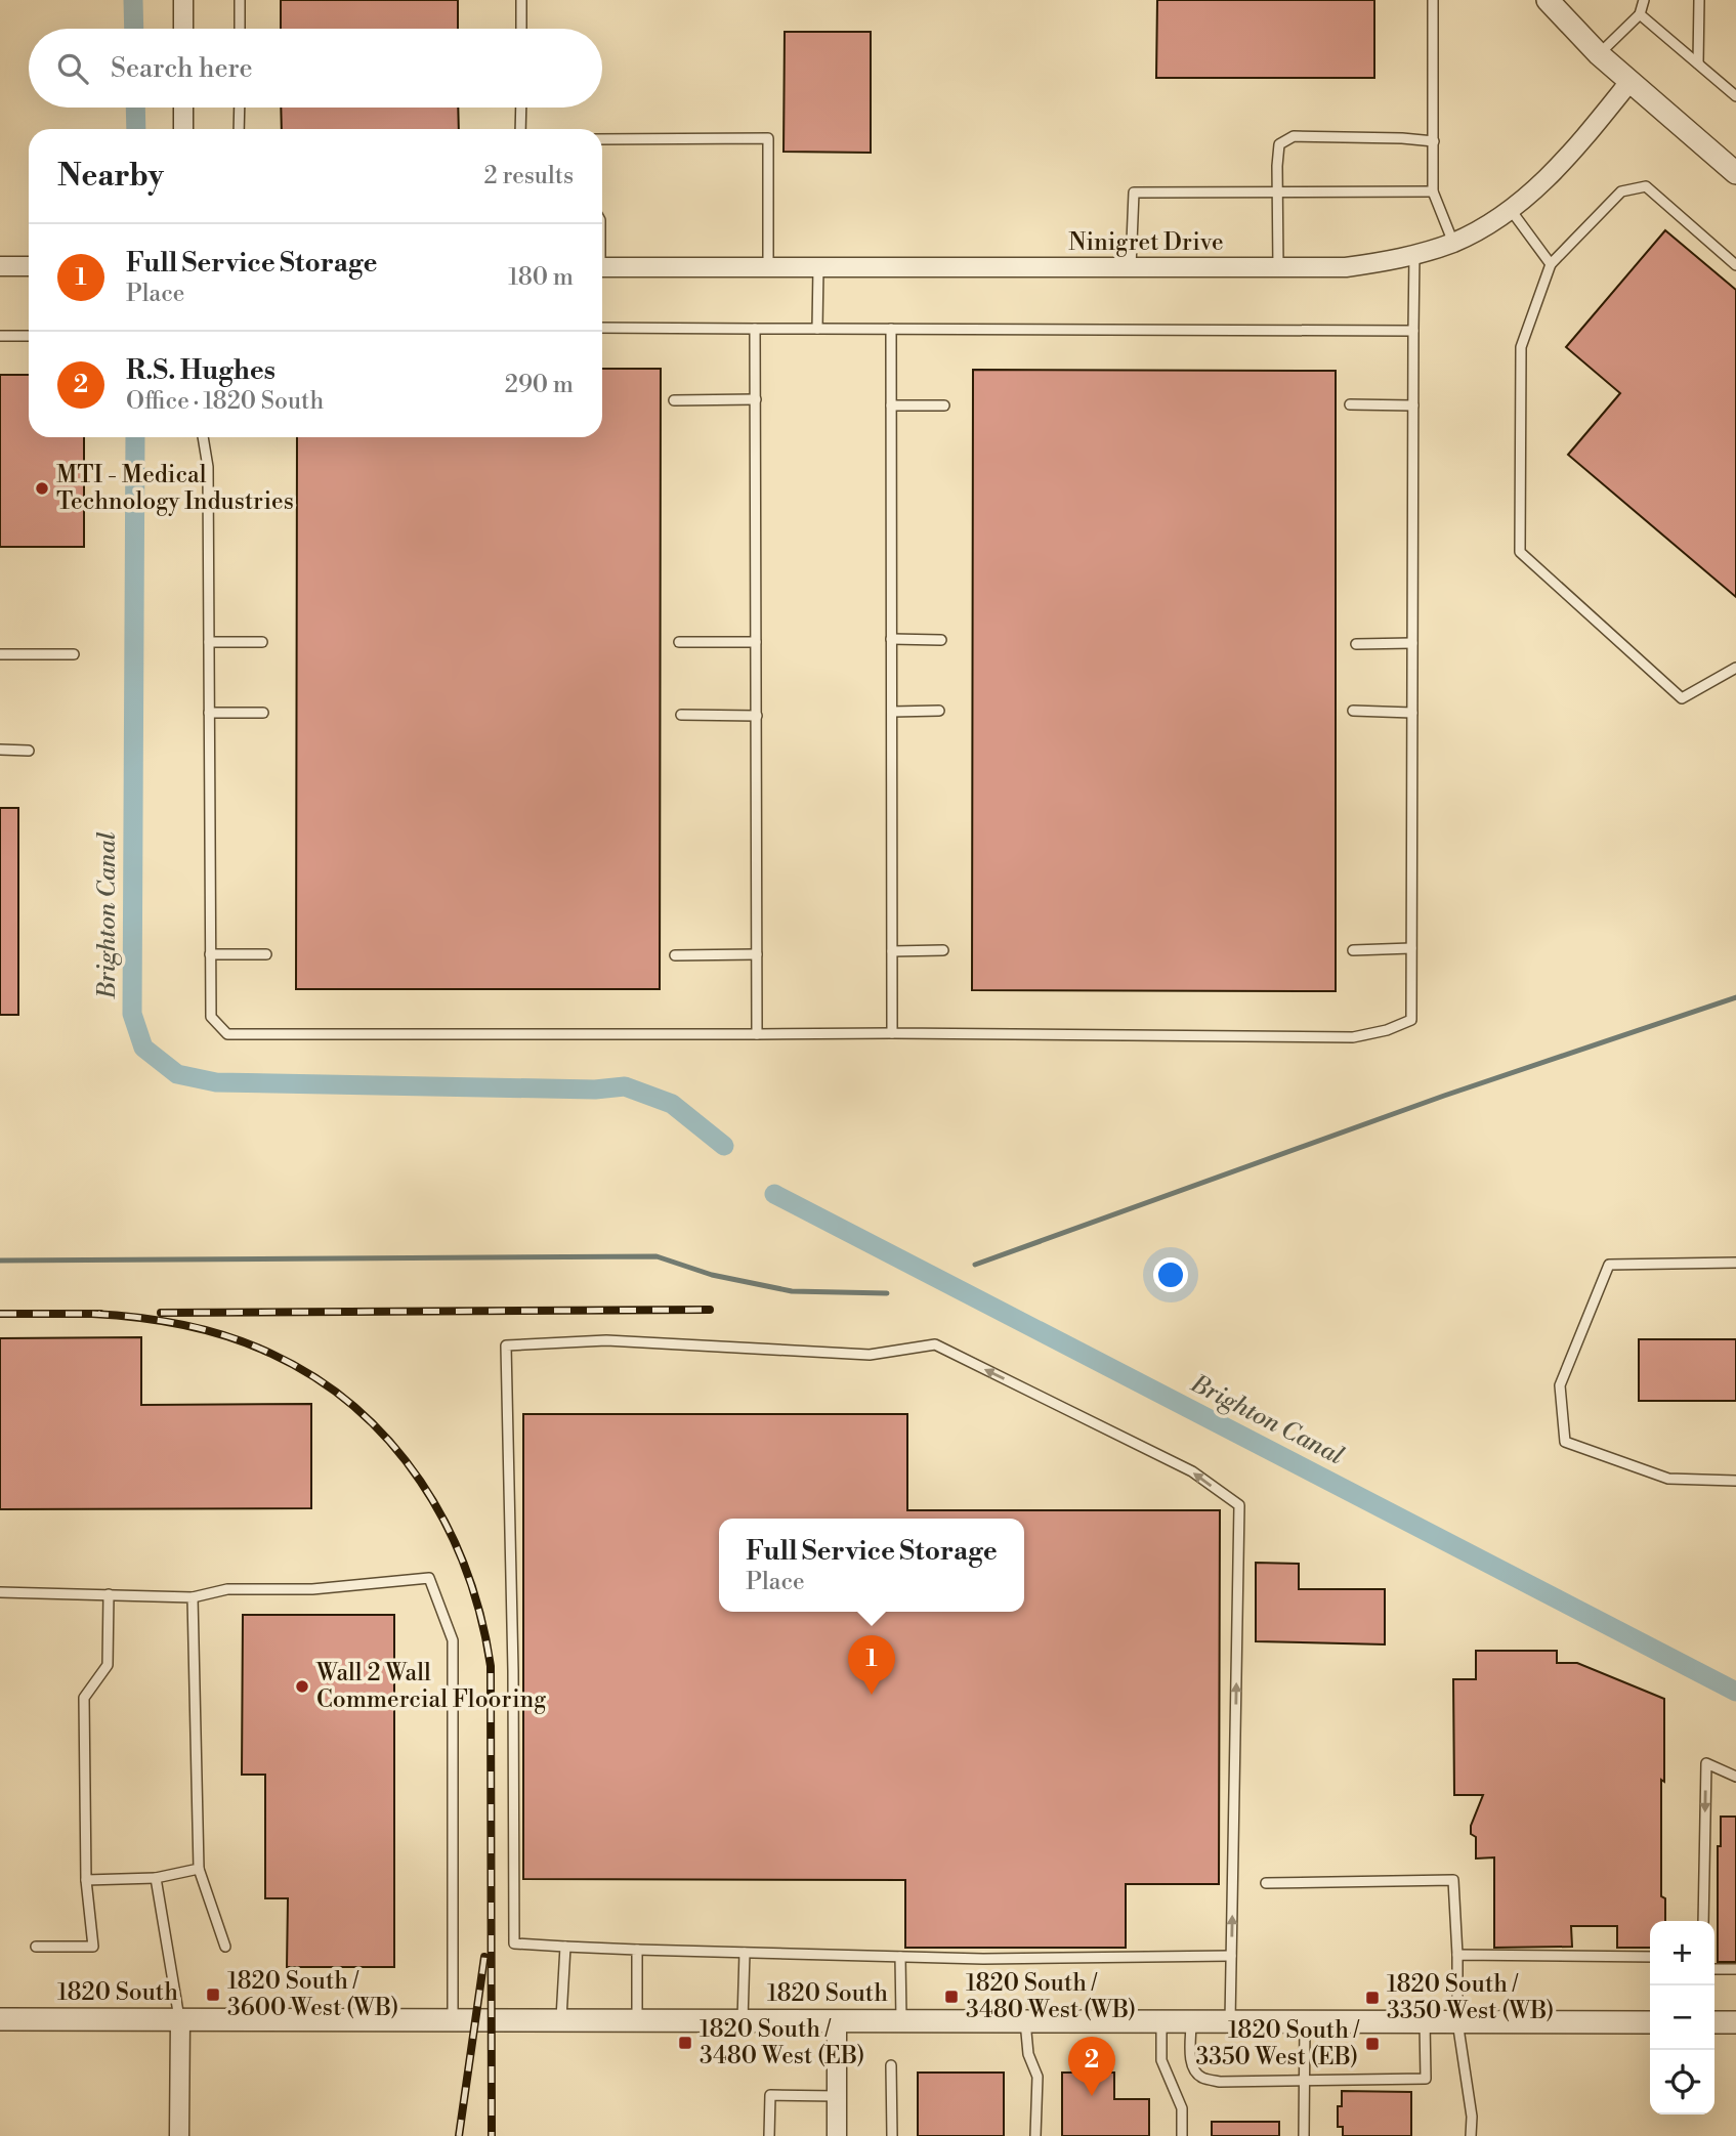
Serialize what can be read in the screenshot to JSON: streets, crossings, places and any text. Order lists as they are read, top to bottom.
{
  "streets": {
    "street": ["Ninigret Drive", "1820 South"]
  },
  "water": ["Brighton Canal"],
  "places": {
    "other": ["MTI - Medical Technology Industries", "Wall 2 Wall Commercial Flooring"],
    "transit": [
      "1820 South / 3600 West (WB)",
      "1820 South / 3480 West (WB)",
      "1820 South / 3350 West (WB)",
      "1820 South / 3480 West (EB)",
      "1820 South / 3350 West (EB)"
    ]
  },
  "page": {
    "search": "Search here",
    "heading": ["Nearby", "2 results"],
    "list": [
      {
        "mark": "1",
        "name": "Full Service Storage",
        "note": "Place",
        "value": "180 m"
      },
      {
        "mark": "2",
        "name": "R.S. Hughes",
        "note": "Office · 1820 South",
        "value": "290 m"
      }
    ],
    "popup": ["Full Service Storage", "Place"],
    "pins": ["1", "2"],
    "map_buttons": ["+", "−"]
  }
}
